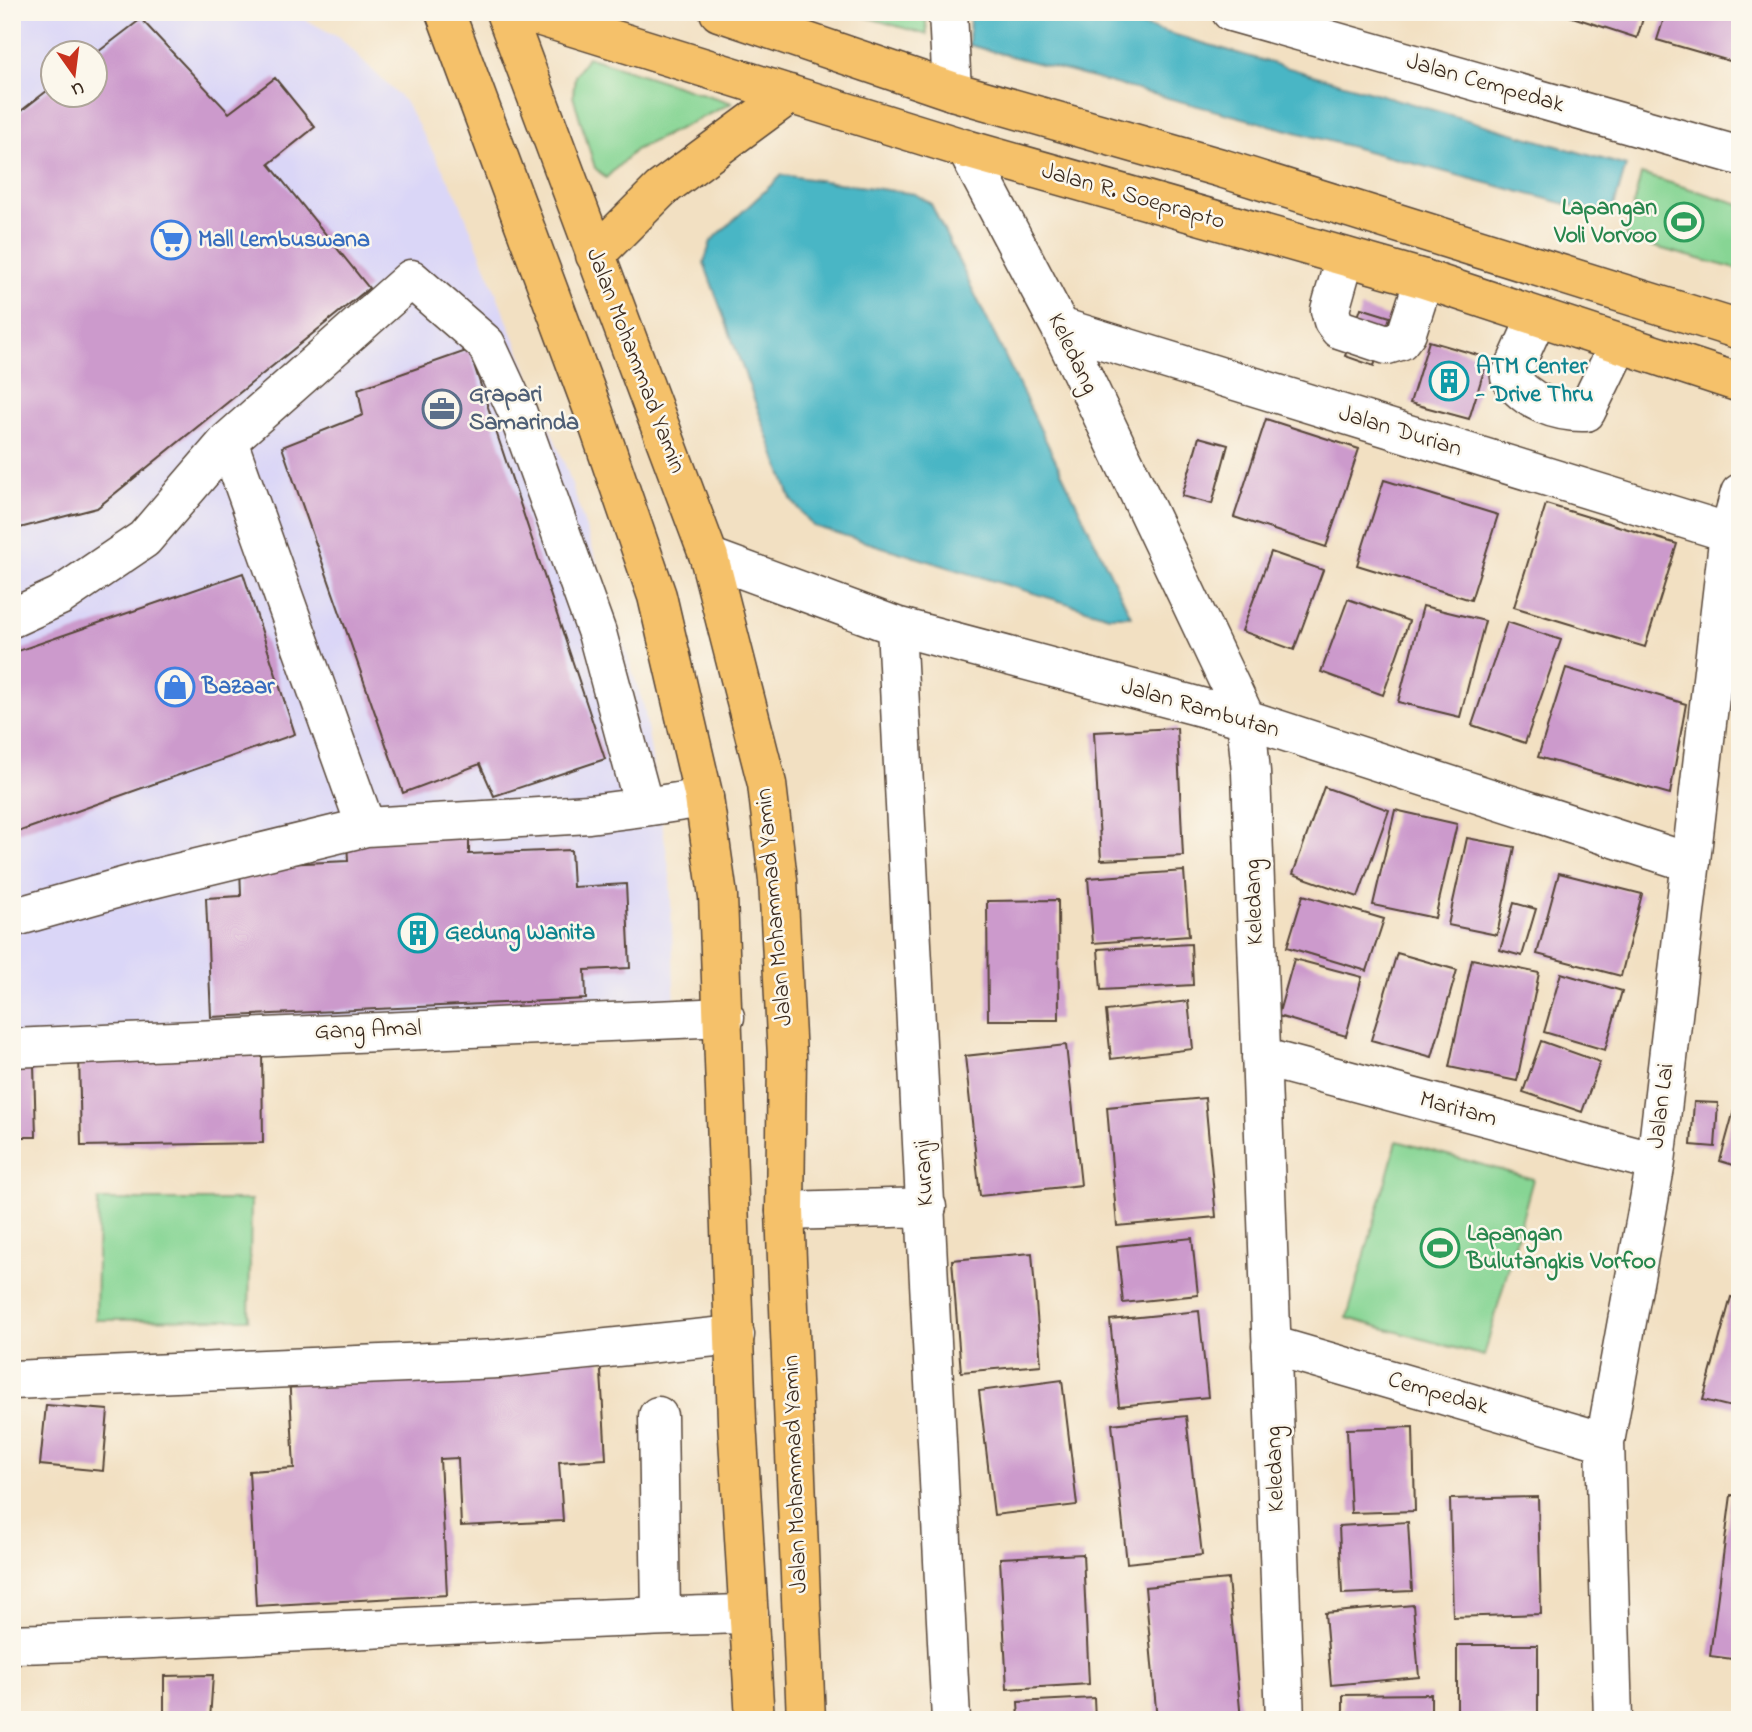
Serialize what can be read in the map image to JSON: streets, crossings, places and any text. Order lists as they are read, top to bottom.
{
  "streets": {
    "main road": ["Jalan R. Soeprapto", "Jalan Mohammad Yamin"],
    "street": [
      "Jalan Cempedak",
      "Keledang",
      "Jalan Durian",
      "Jalan Rambutan",
      "Gang Amal",
      "Jalan Lai",
      "Maritam",
      "Kuranji",
      "Cempedak"
    ]
  },
  "crossings": [
    ["Jalan R. Soeprapto", "Keledang"],
    ["Keledang", "Jalan Durian"],
    ["Keledang", "Jalan Rambutan"],
    ["Keledang", "Maritam"],
    ["Keledang", "Cempedak"],
    ["Jalan Mohammad Yamin", "Jalan Rambutan"],
    ["Jalan Durian", "Jalan Lai"],
    ["Jalan Rambutan", "Jalan Lai"],
    ["Jalan Rambutan", "Kuranji"],
    ["Jalan Lai", "Maritam"],
    ["Jalan Lai", "Cempedak"]
  ],
  "places": {
    "sports": ["Lapangan Voli Vorvoo", "Lapangan Bulutangkis Vorfoo"],
    "supermarket": ["Mall Lembuswana"],
    "building": ["ATM Center - Drive Thru", "Gedung Wanita"],
    "office": ["Grapari Samarinda"],
    "shop": ["Bazaar"]
  },
  "north": "bottom"
}
